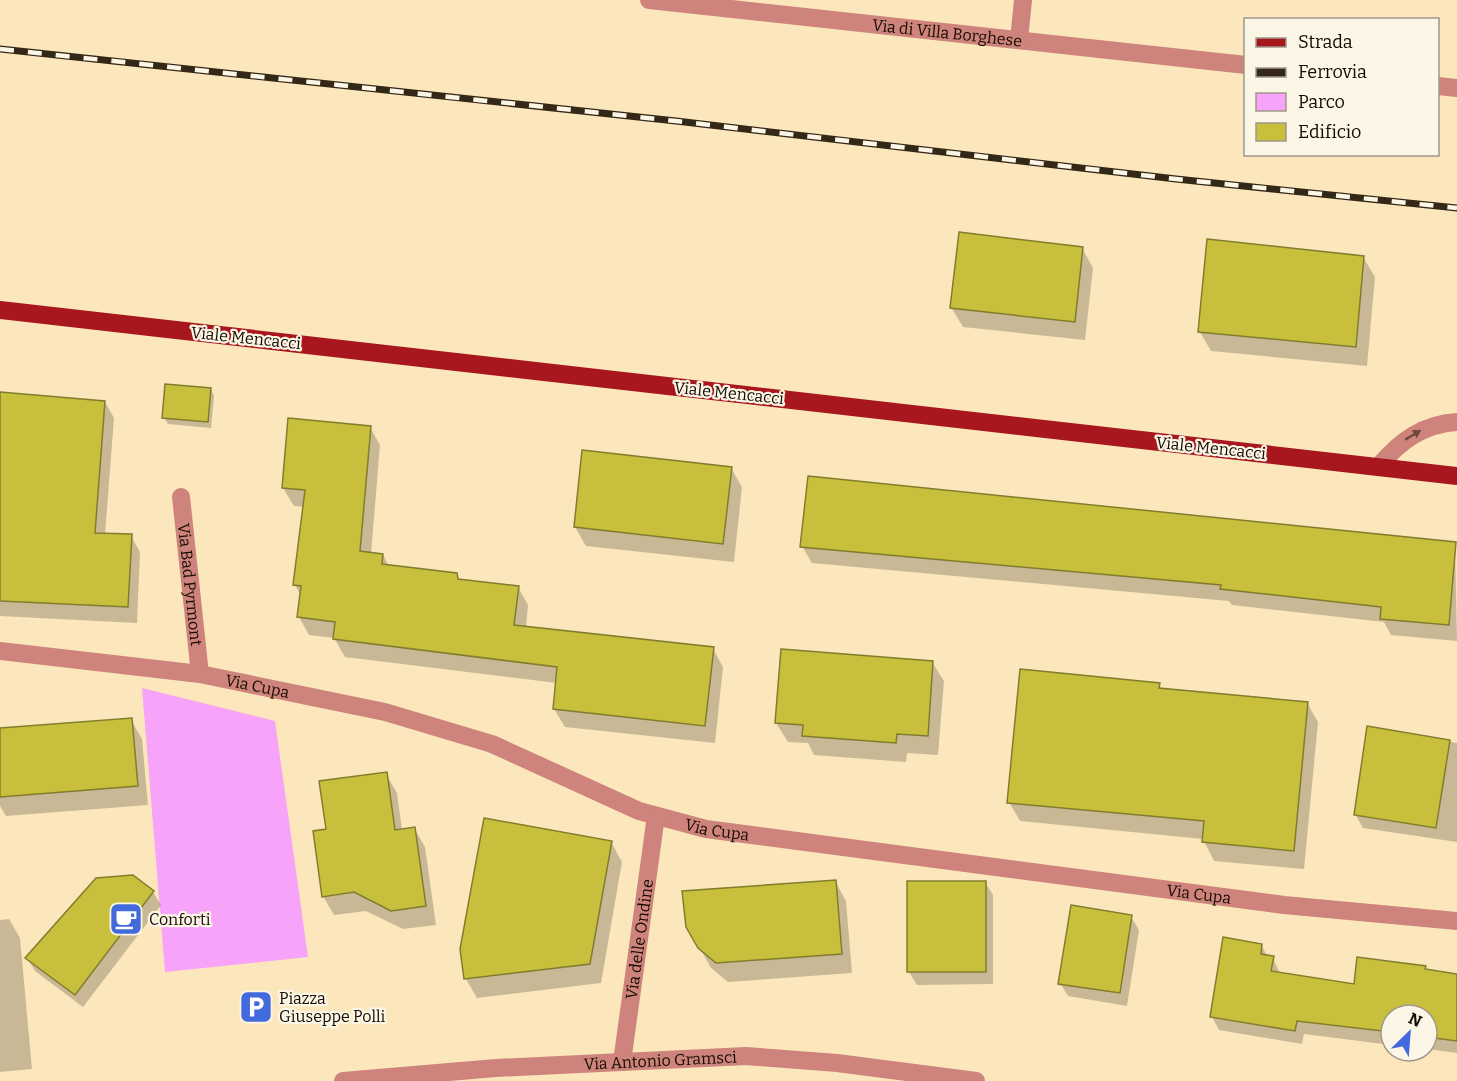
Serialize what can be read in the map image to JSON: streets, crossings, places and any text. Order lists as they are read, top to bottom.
{
  "streets": {
    "main road": ["Viale Mencacci"],
    "street": [
      "Via di Villa Borghese",
      "Via Bad Pyrmont",
      "Via Cupa",
      "Via delle Ondine",
      "Via Antonio Gramsci"
    ]
  },
  "crossings": [
    ["Via Bad Pyrmont", "Via Cupa"],
    ["Via Cupa", "Via delle Ondine"],
    ["Via delle Ondine", "Via Antonio Gramsci"]
  ],
  "places": {
    "cafe": ["Conforti"],
    "parking": ["Piazza Giuseppe Polli"]
  },
  "legend": [
    "Strada",
    "Ferrovia",
    "Parco",
    "Edificio"
  ],
  "north": "top right"
}
